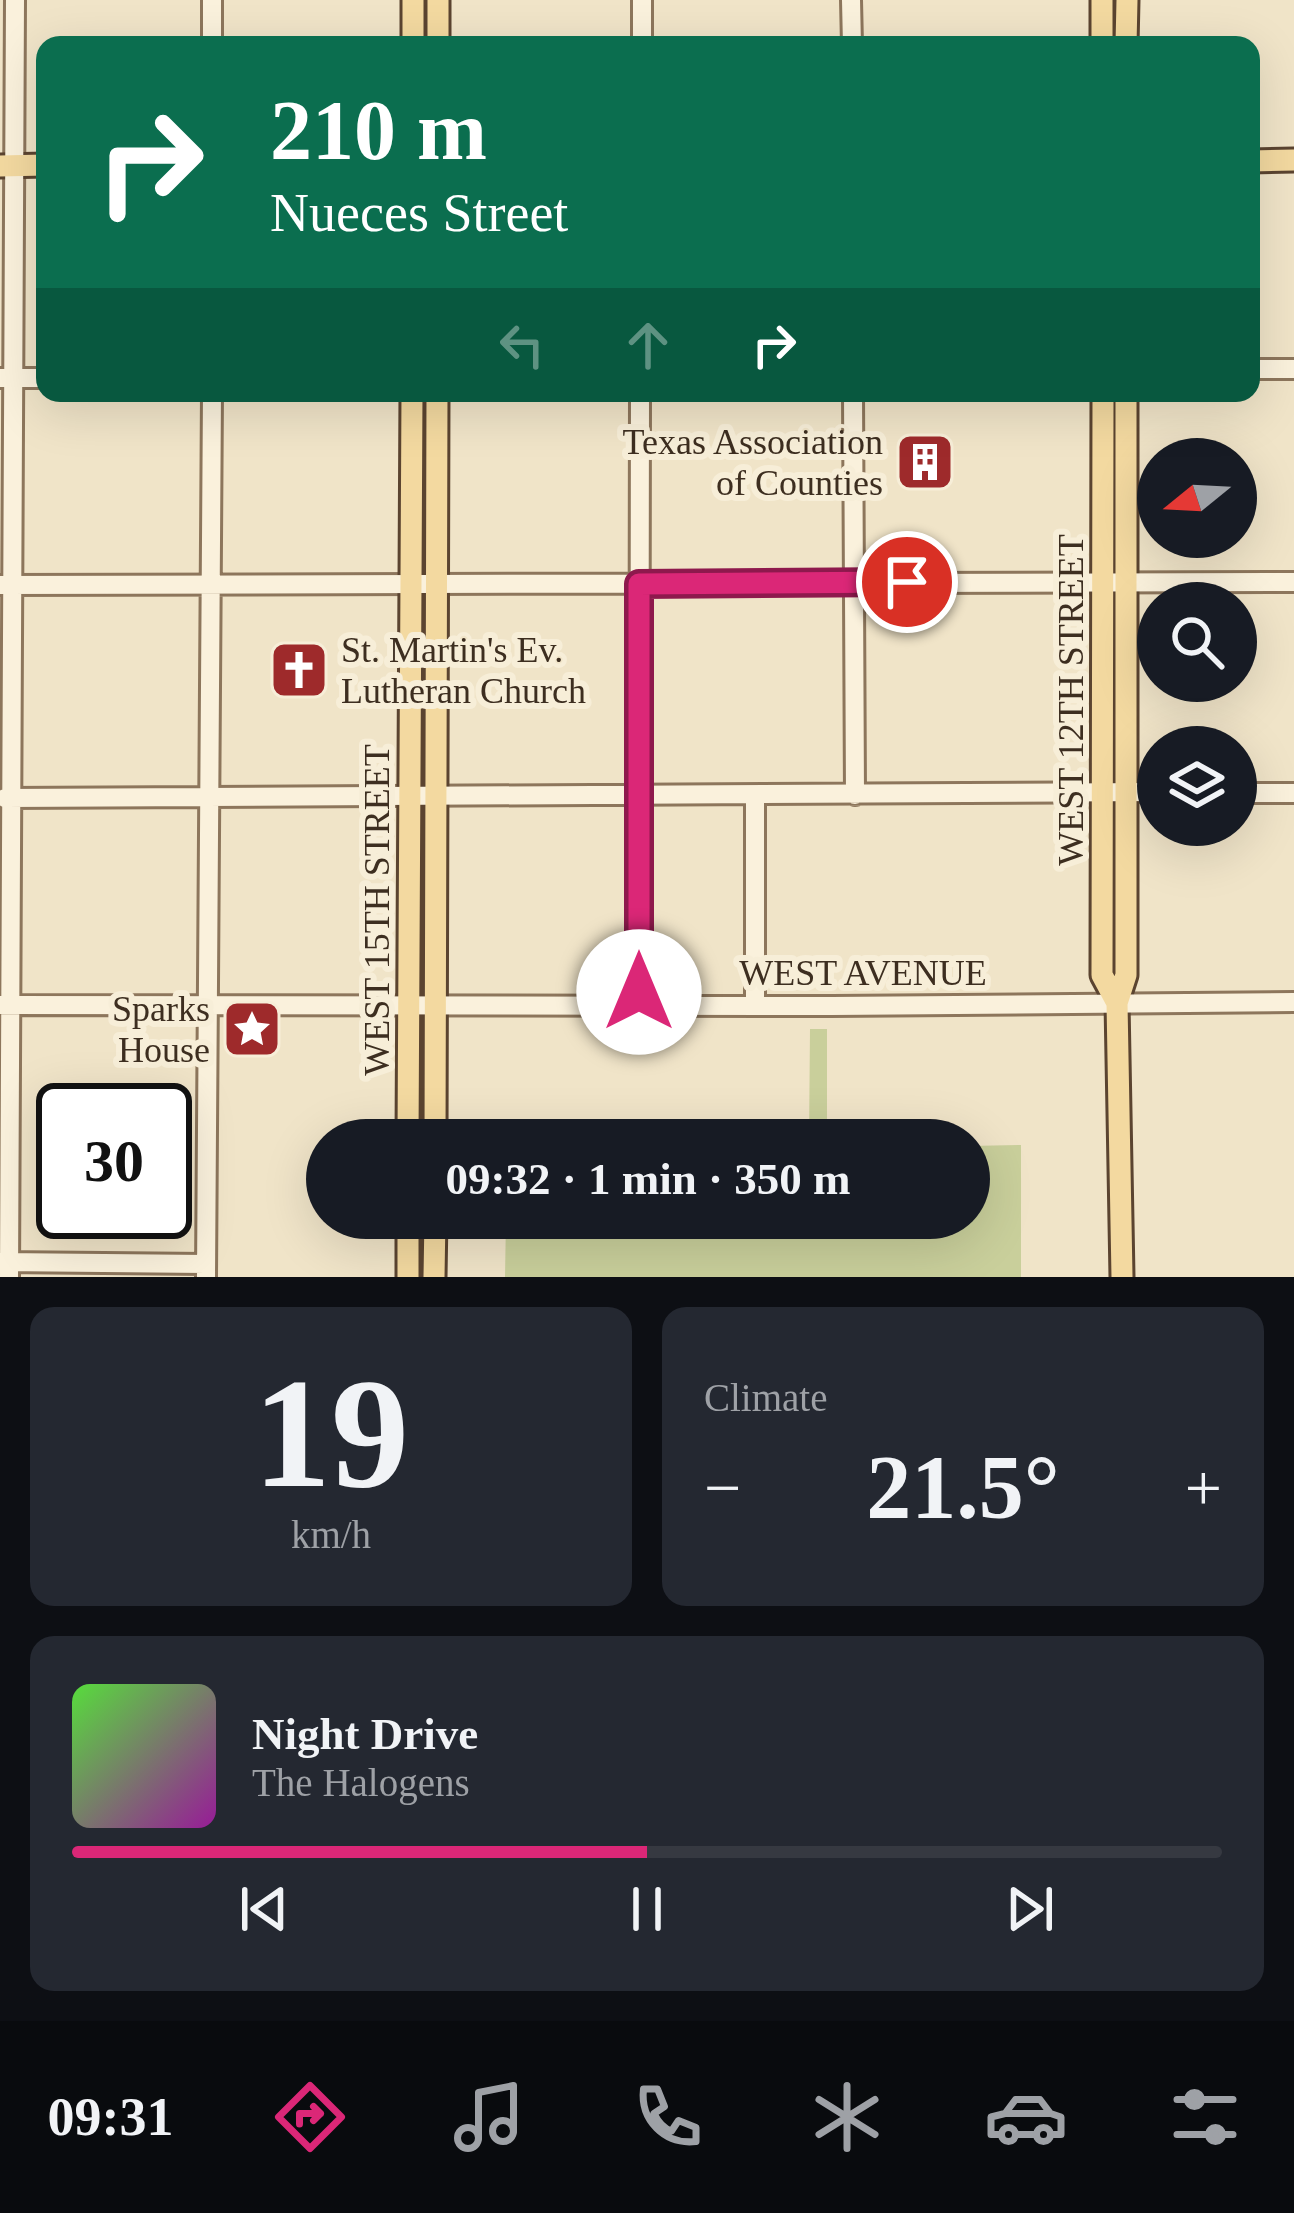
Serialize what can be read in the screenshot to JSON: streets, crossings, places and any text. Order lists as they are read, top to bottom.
{
  "streets": {
    "main road": ["WEST 12TH STREET", "WEST 15TH STREET"],
    "street": ["WEST AVENUE"]
  },
  "crossings": [
    ["WEST 12TH STREET", "WEST AVENUE"],
    ["WEST 15TH STREET", "WEST AVENUE"]
  ],
  "places": {
    "building": ["Texas Association of Counties"],
    "church": ["St. Martin's Ev. Lutheran Church"],
    "place": ["Sparks House"]
  },
  "north": "left",
  "page": {
    "turn": ["210 m", "Nueces Street"],
    "limit": "30",
    "trip": "09:32 · 1 min · 350 m",
    "tile": [
      ["19", "km/h"],
      "Climate"
    ],
    "heat": ["−", "21.5°", "+"],
    "song": ["Night Drive", "The Halogens"],
    "tabs": "09:31"
  }
}
